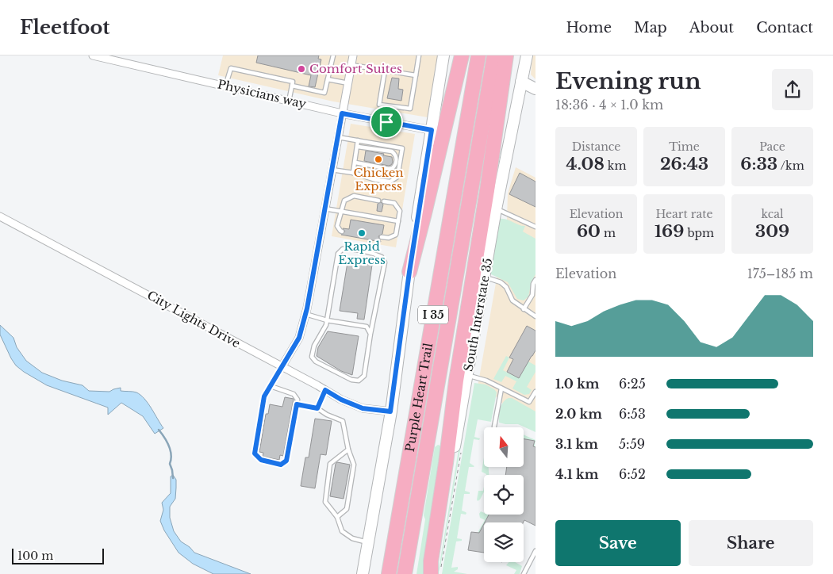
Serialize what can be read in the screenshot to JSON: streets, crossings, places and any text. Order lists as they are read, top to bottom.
{
  "streets": {
    "highway": ["I 35", "Purple Heart Trail"],
    "main road": ["South Interstate 35"],
    "street": ["Physicians way", "City Lights Drive"]
  },
  "places": ["Comfort Suites", "Chicken Express", "Rapid Express"],
  "scale_bar": "100 m",
  "north": "top",
  "page": {
    "header": "Fleetfoot",
    "nav": [
      "Home",
      "Map",
      "About",
      "Contact"
    ],
    "heading": ["Evening run", "18:36 · 4 × 1.0 km"],
    "stats": [
      ["Distance", "4.08 km"],
      ["Time", "26:43"],
      ["Pace", "6:33 /km"],
      ["Elevation", "60 m"],
      ["Heart rate", "169 bpm"],
      ["kcal", "309"]
    ],
    "chart": ["Elevation", "175–185 m"],
    "list": [
      {
        "name": "1.0 km",
        "note": "6:25"
      },
      {
        "name": "2.0 km",
        "note": "6:53"
      },
      {
        "name": "3.1 km",
        "note": "5:59"
      },
      {
        "name": "4.1 km",
        "note": "6:52"
      }
    ],
    "buttons": ["Save", "Share"],
    "scale": "100 m"
  }
}
